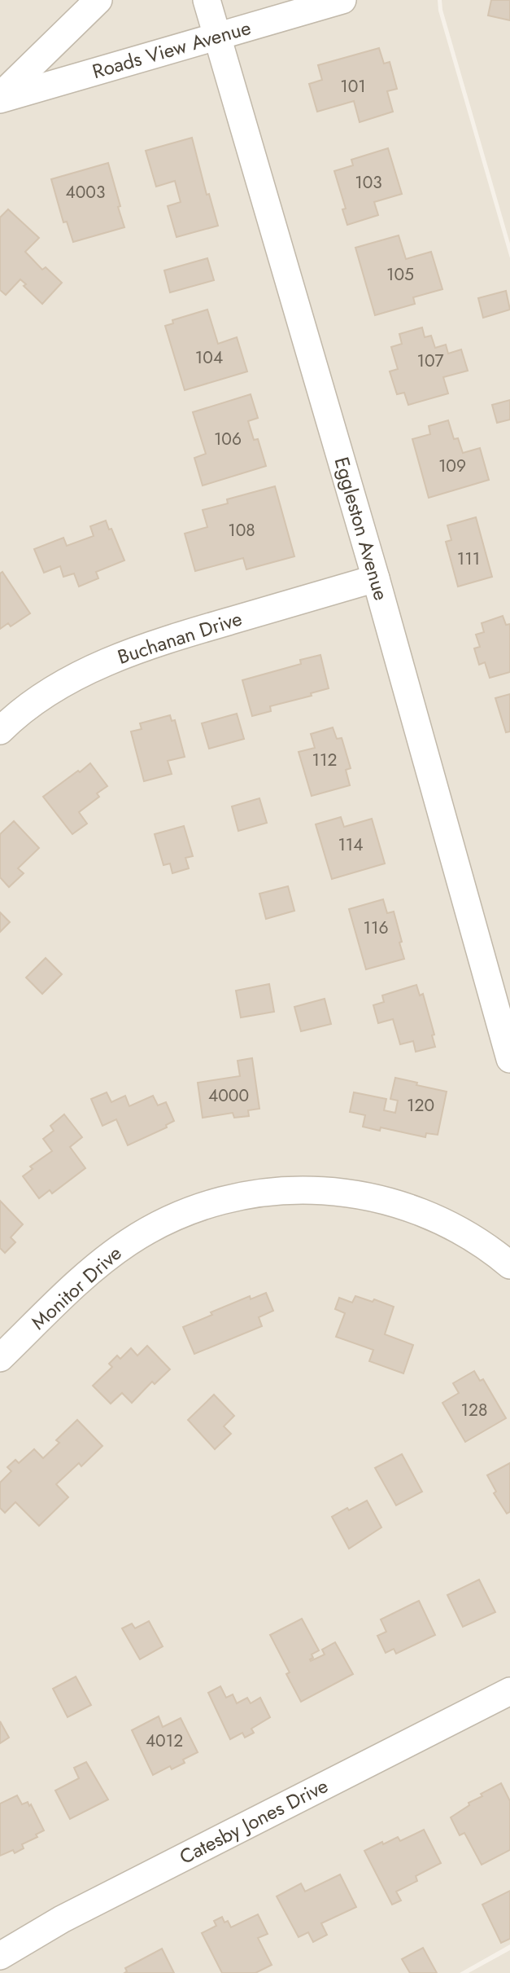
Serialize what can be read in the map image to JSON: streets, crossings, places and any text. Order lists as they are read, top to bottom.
{
  "streets": {
    "street": [
      "Roads View Avenue",
      "Eggleston Avenue",
      "Buchanan Drive",
      "Monitor Drive",
      "Catesby Jones Drive"
    ]
  },
  "crossings": [
    ["Roads View Avenue", "Eggleston Avenue"],
    ["Eggleston Avenue", "Buchanan Drive"]
  ],
  "house_numbers": [
    "101",
    "103",
    "4003",
    "105",
    "104",
    "107",
    "106",
    "109",
    "108",
    "111",
    "112",
    "114",
    "116",
    "4000",
    "120",
    "128",
    "4012"
  ]
}
